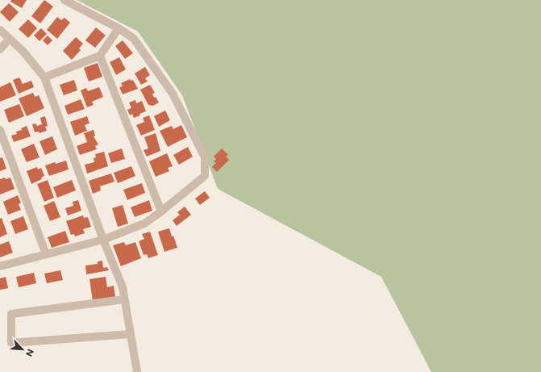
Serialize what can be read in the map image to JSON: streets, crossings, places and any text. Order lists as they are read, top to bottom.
{
  "north": "bottom right"
}
